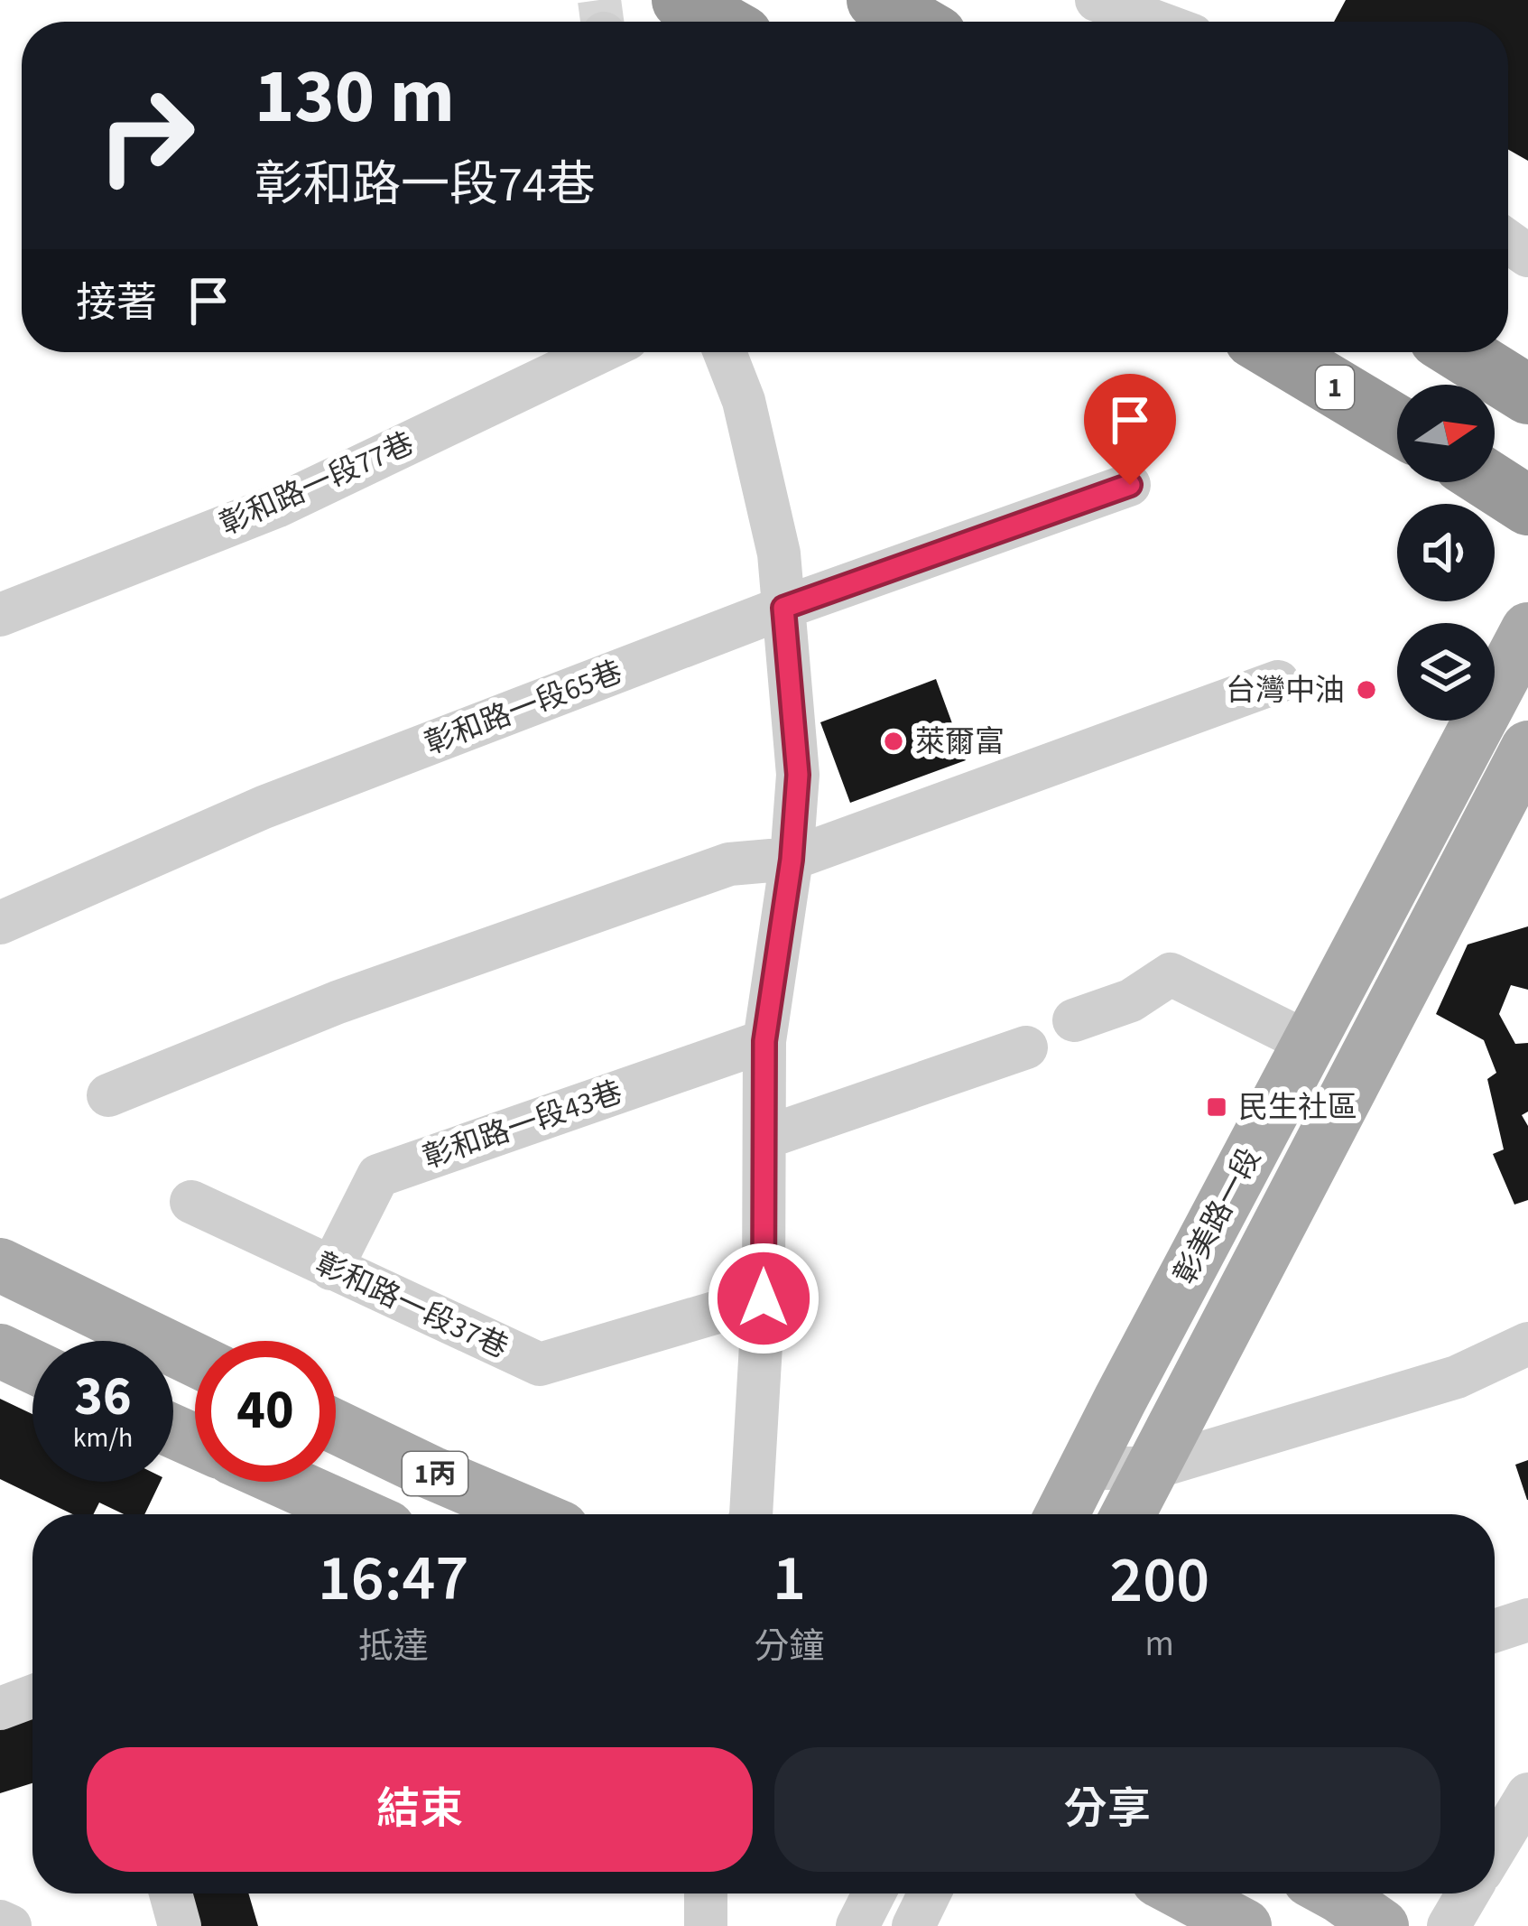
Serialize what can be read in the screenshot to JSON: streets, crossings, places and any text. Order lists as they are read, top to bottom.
{
  "streets": {
    "highway": ["1"],
    "main road": ["彰美路一段", "1丙"],
    "street": [
      "彰和路一段77巷",
      "彰和路一段65巷",
      "彰和路一段43巷",
      "彰和路一段37巷"
    ]
  },
  "crossings": [
    ["彰和路一段43巷", "彰和路一段37巷"]
  ],
  "places": {
    "other": ["台灣中油", "萊爾富"],
    "transit": ["民生社區"]
  },
  "north": "right",
  "page": {
    "turn": ["130 m", "彰和路一段74巷"],
    "then": "接著",
    "speed": "36 km/h",
    "limit": "40",
    "eta": [
      "16:47",
      "抵達",
      "1",
      "分鐘",
      "200",
      "m"
    ],
    "buttons": ["結束", "分享"]
  }
}
